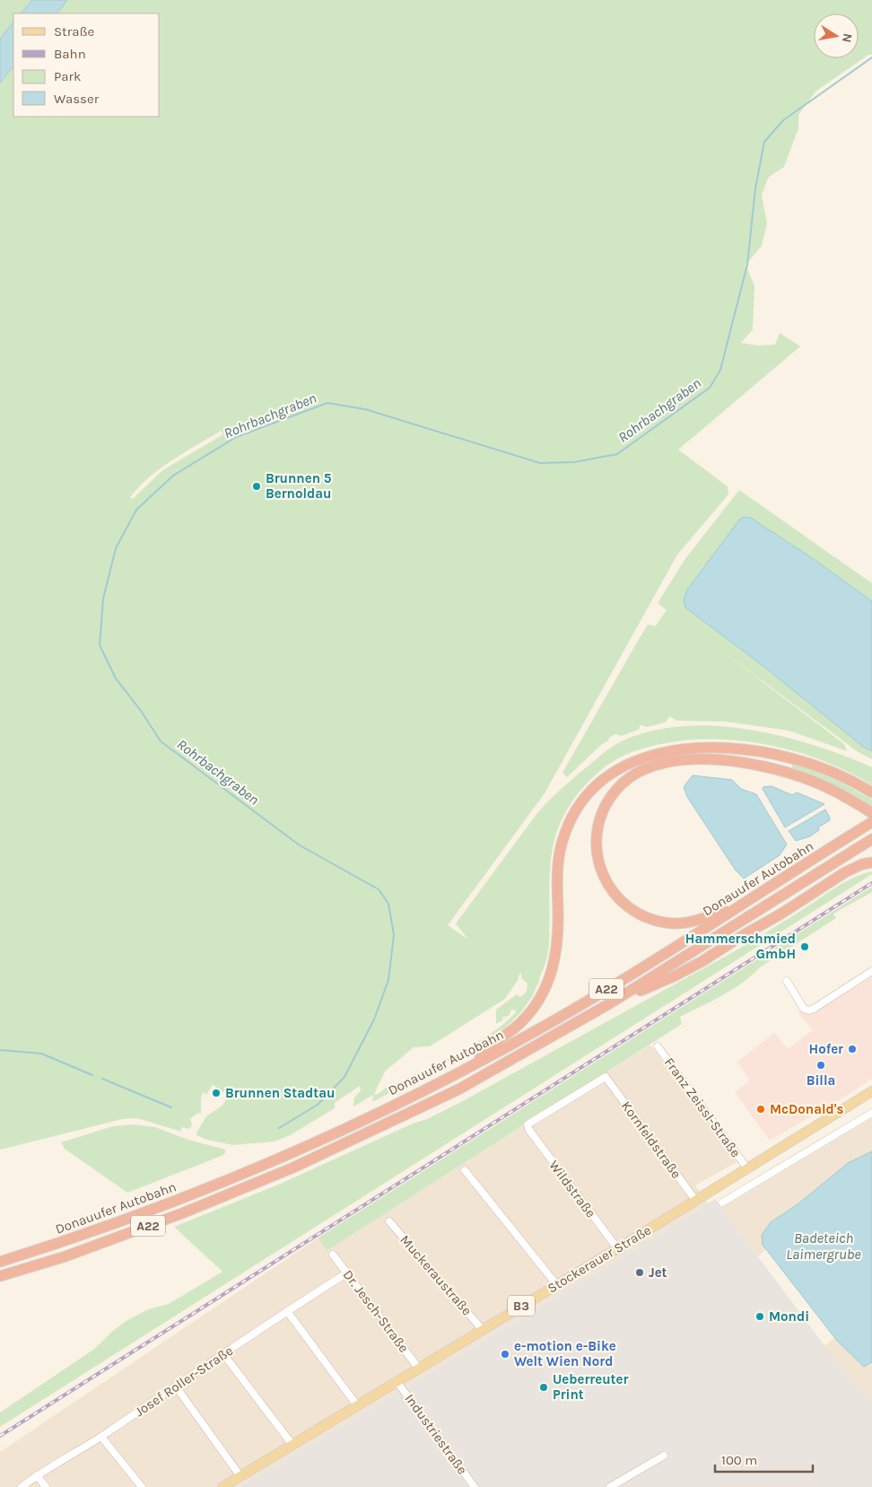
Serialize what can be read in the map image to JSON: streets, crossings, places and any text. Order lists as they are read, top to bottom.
{
  "streets": {
    "highway": ["Donauufer Autobahn", "A22"],
    "main road": ["Stockerauer Straße", "B3"],
    "street": [
      "Franz Zeissl-Straße",
      "Kornfeldstraße",
      "Wildstraße",
      "Muckeraustraße",
      "Dr. Jesch-Straße",
      "Josef Roller-Straße",
      "Industriestraße"
    ]
  },
  "crossings": [
    ["Franz Zeissl-Straße", "Stockerauer Straße"],
    ["Kornfeldstraße", "Wildstraße"],
    ["Kornfeldstraße", "Stockerauer Straße"],
    ["Wildstraße", "Stockerauer Straße"],
    ["Stockerauer Straße", "Muckeraustraße"],
    ["Stockerauer Straße", "Dr. Jesch-Straße"],
    ["Stockerauer Straße", "Industriestraße"],
    ["Dr. Jesch-Straße", "Josef Roller-Straße"]
  ],
  "water": ["Rohrbachgraben", "Badeteich Laimergrube"],
  "places": [
    "Brunnen 5 Bernoldau",
    "Hammerschmied GmbH",
    "Hofer",
    "Billa",
    "Brunnen Stadtau",
    "McDonald's",
    "Jet",
    "Mondi",
    "e-motion e-Bike Welt Wien Nord",
    "Ueberreuter Print"
  ],
  "legend": [
    "Straße",
    "Bahn",
    "Park",
    "Wasser"
  ],
  "scale_bar": "100 m",
  "north": "right"
}
